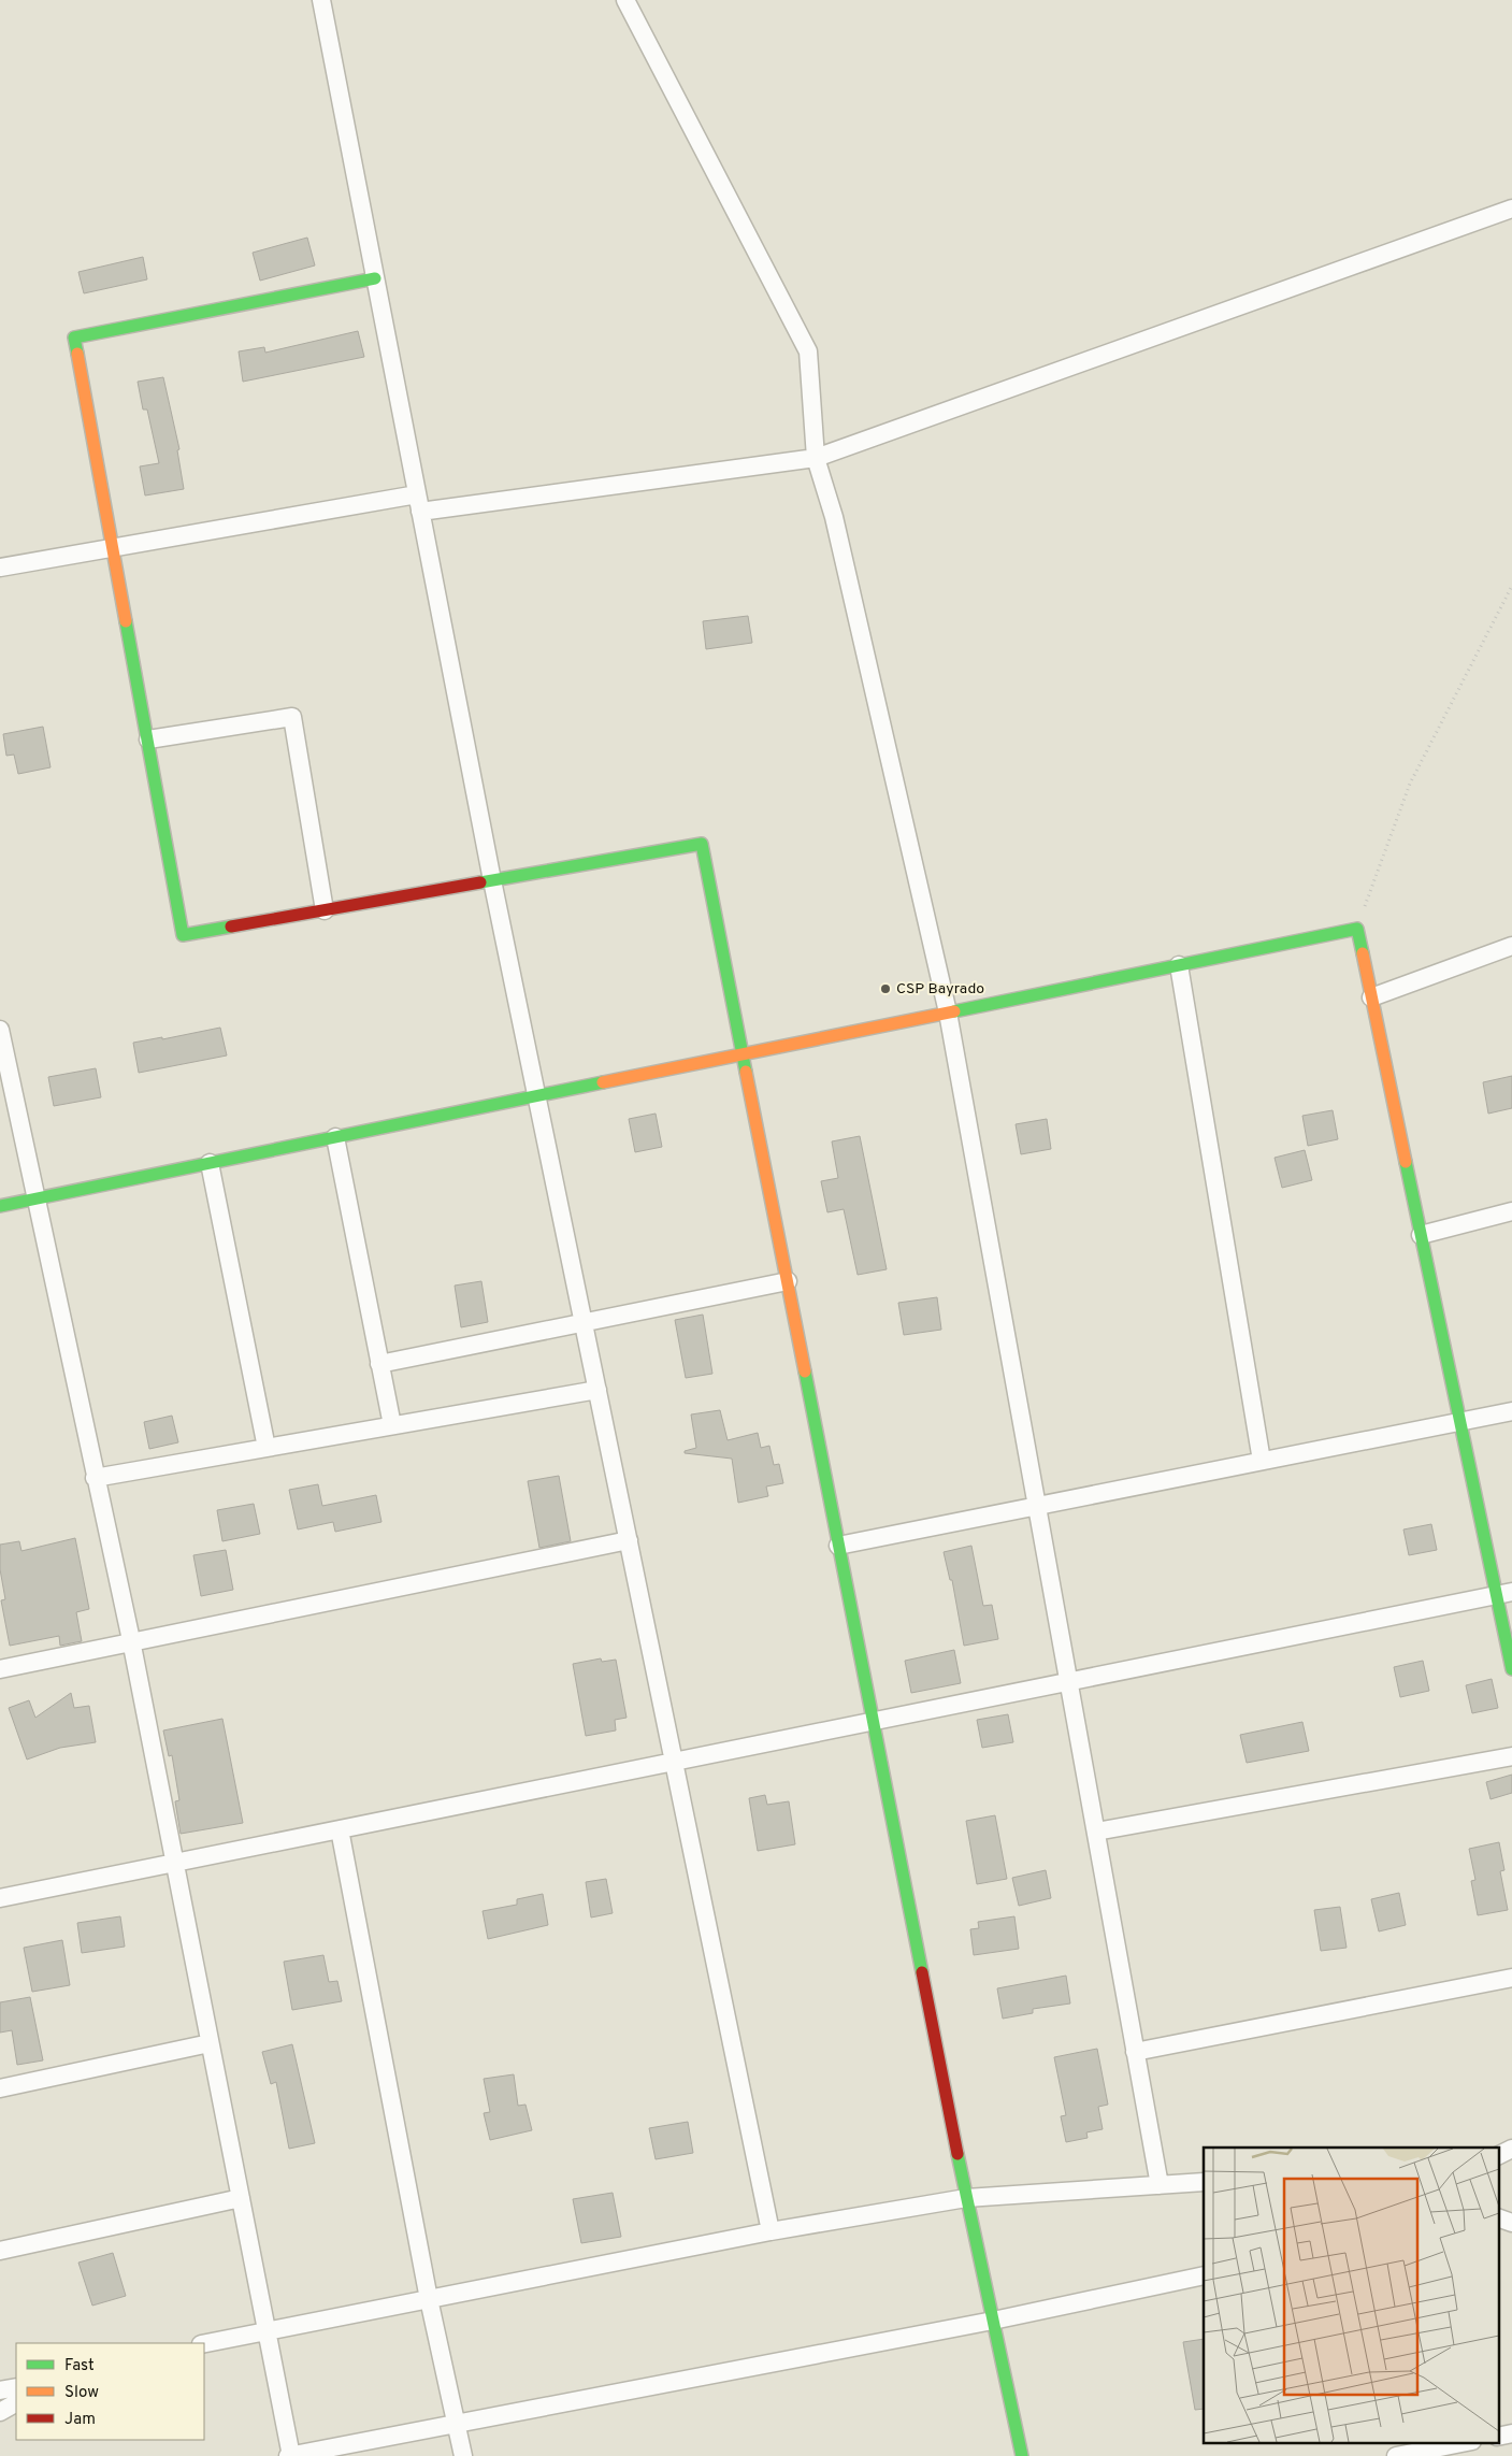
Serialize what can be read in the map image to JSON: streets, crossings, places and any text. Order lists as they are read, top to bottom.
{
  "places": ["CSP Bayrado"],
  "legend": ["Fast", "Slow", "Jam"]
}
